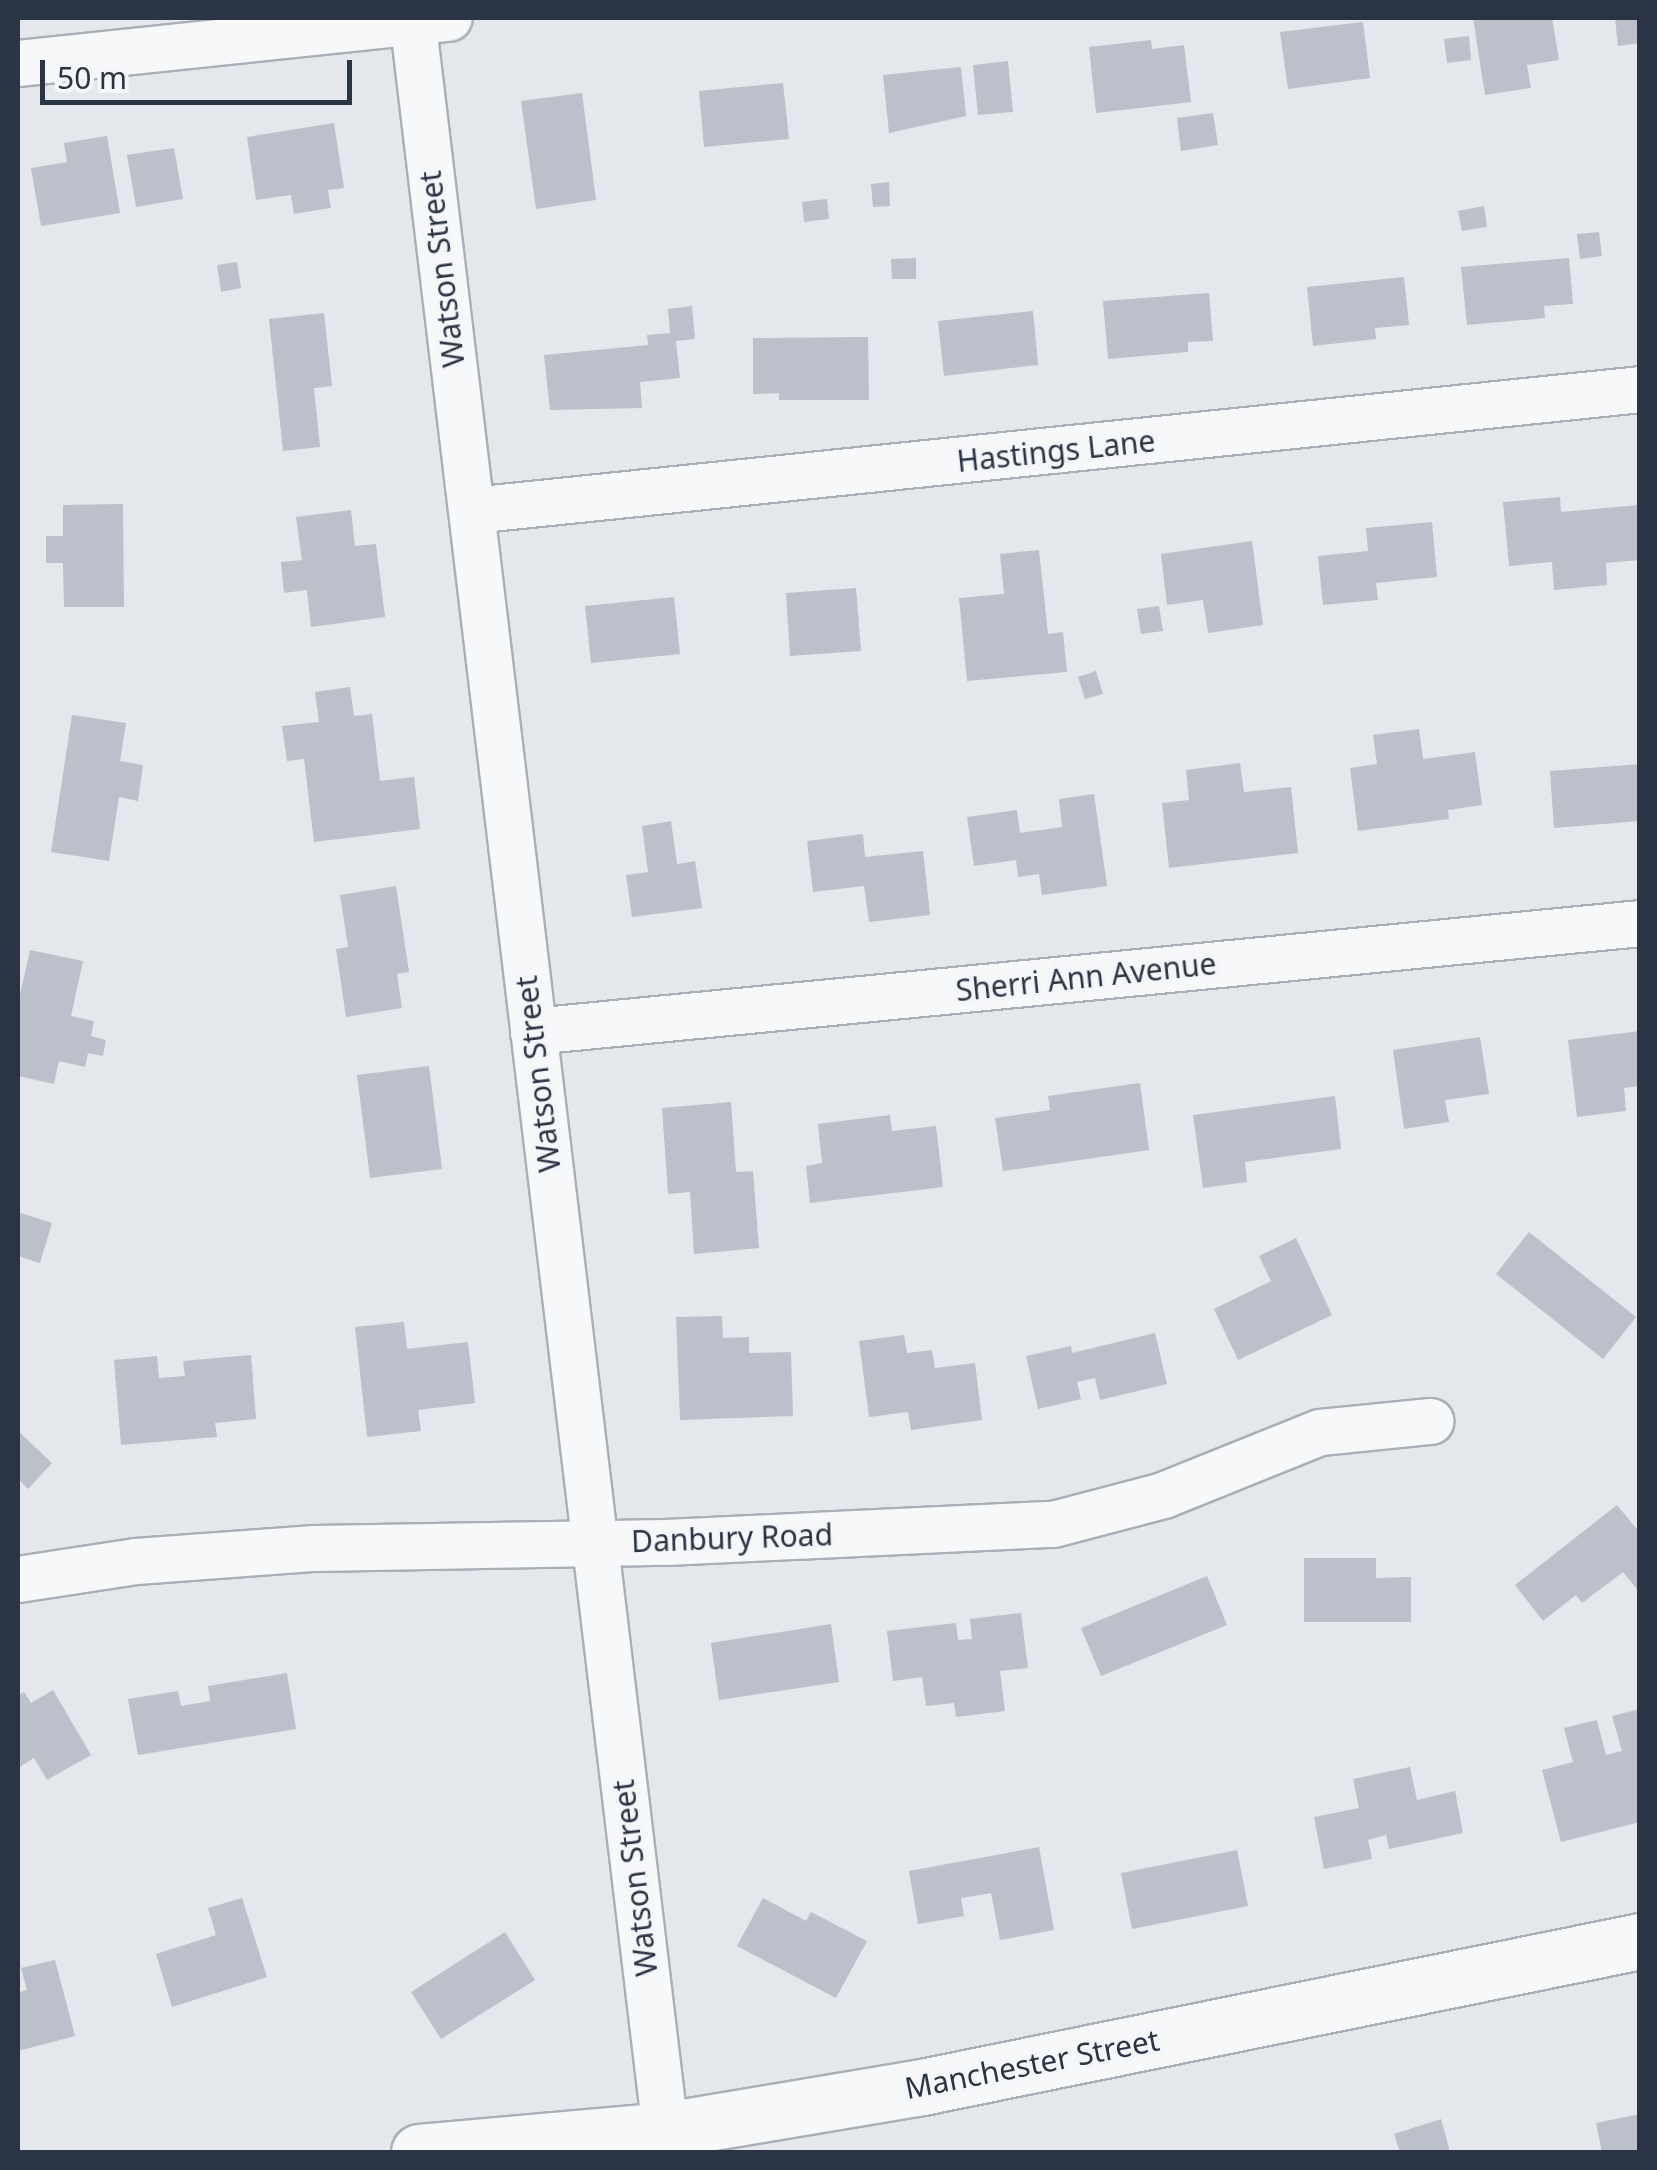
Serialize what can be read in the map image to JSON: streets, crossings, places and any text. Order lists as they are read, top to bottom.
{
  "streets": {
    "street": [
      "Watson Street",
      "Hastings Lane",
      "Sherri Ann Avenue",
      "Danbury Road",
      "Manchester Street"
    ]
  },
  "crossings": [
    ["Watson Street", "Hastings Lane"],
    ["Watson Street", "Sherri Ann Avenue"],
    ["Watson Street", "Danbury Road"],
    ["Watson Street", "Manchester Street"]
  ],
  "scale_bar": "50 m"
}
